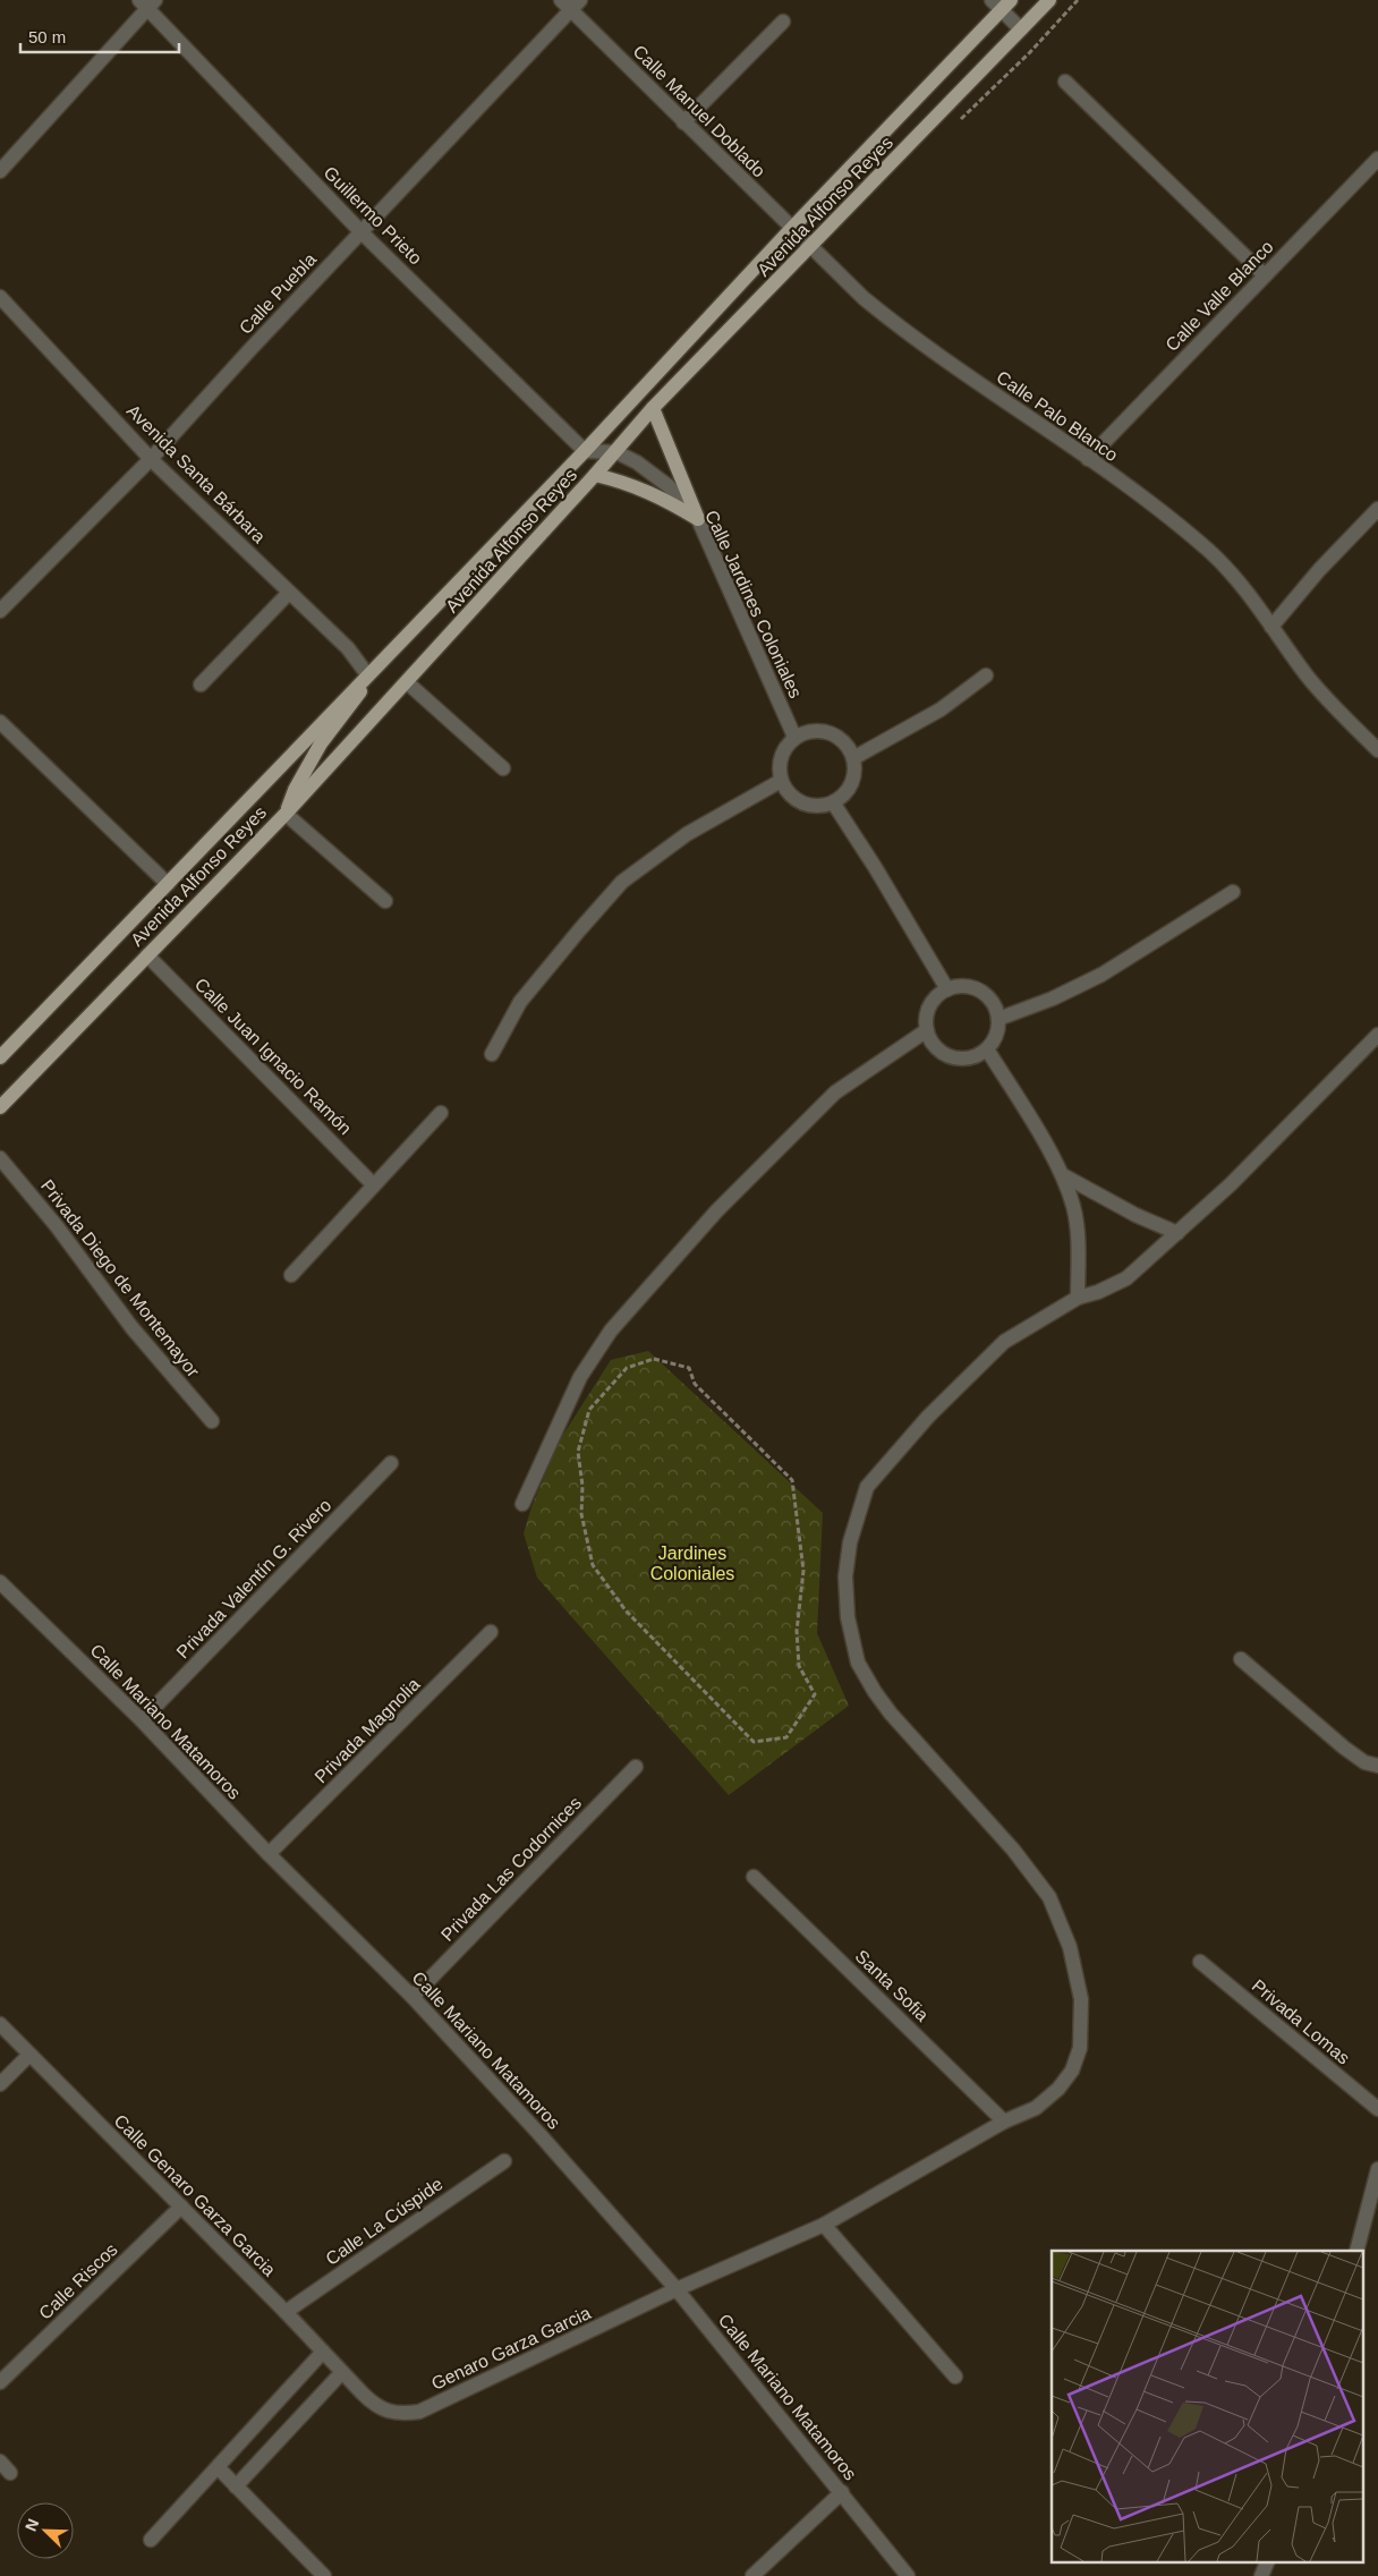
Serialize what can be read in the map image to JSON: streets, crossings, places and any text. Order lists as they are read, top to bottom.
{
  "streets": {
    "main road": ["Avenida Alfonso Reyes"],
    "street": [
      "Calle Manuel Doblado",
      "Guillermo Prieto",
      "Calle Puebla",
      "Calle Valle Blanco",
      "Calle Palo Blanco",
      "Avenida Santa Bárbara",
      "Calle Jardines Coloniales",
      "Calle Juan Ignacio Ramón",
      "Privada Diego de Montemayor",
      "Privada Valentín G. Rivero",
      "Calle Mariano Matamoros",
      "Privada Magnolia",
      "Privada Las Codornices",
      "Santa Sofia",
      "Privada Lomas",
      "Calle Genaro Garza Garcia",
      "Calle La Cúspide",
      "Calle Riscos",
      "Genaro Garza Garcia"
    ]
  },
  "crossings": [
    ["Calle Manuel Doblado", "Avenida Alfonso Reyes"],
    ["Calle Manuel Doblado", "Calle Puebla"],
    ["Calle Manuel Doblado", "Calle Palo Blanco"],
    ["Avenida Alfonso Reyes", "Guillermo Prieto"],
    ["Avenida Alfonso Reyes", "Calle Palo Blanco"],
    ["Avenida Alfonso Reyes", "Avenida Santa Bárbara"],
    ["Avenida Alfonso Reyes", "Calle Jardines Coloniales"],
    ["Avenida Alfonso Reyes", "Calle Juan Ignacio Ramón"],
    ["Guillermo Prieto", "Calle Puebla"],
    ["Calle Puebla", "Avenida Santa Bárbara"],
    ["Calle Valle Blanco", "Calle Palo Blanco"],
    ["Privada Valentín G. Rivero", "Calle Mariano Matamoros"],
    ["Calle Mariano Matamoros", "Privada Magnolia"],
    ["Calle Mariano Matamoros", "Privada Las Codornices"],
    ["Calle Mariano Matamoros", "Genaro Garza Garcia"],
    ["Santa Sofia", "Genaro Garza Garcia"],
    ["Calle Genaro Garza Garcia", "Calle La Cúspide"],
    ["Calle Genaro Garza Garcia", "Calle Riscos"],
    ["Calle Genaro Garza Garcia", "Genaro Garza Garcia"]
  ],
  "parks": ["Jardines Coloniales"],
  "scale_bar": "50 m",
  "north": "top left"
}
